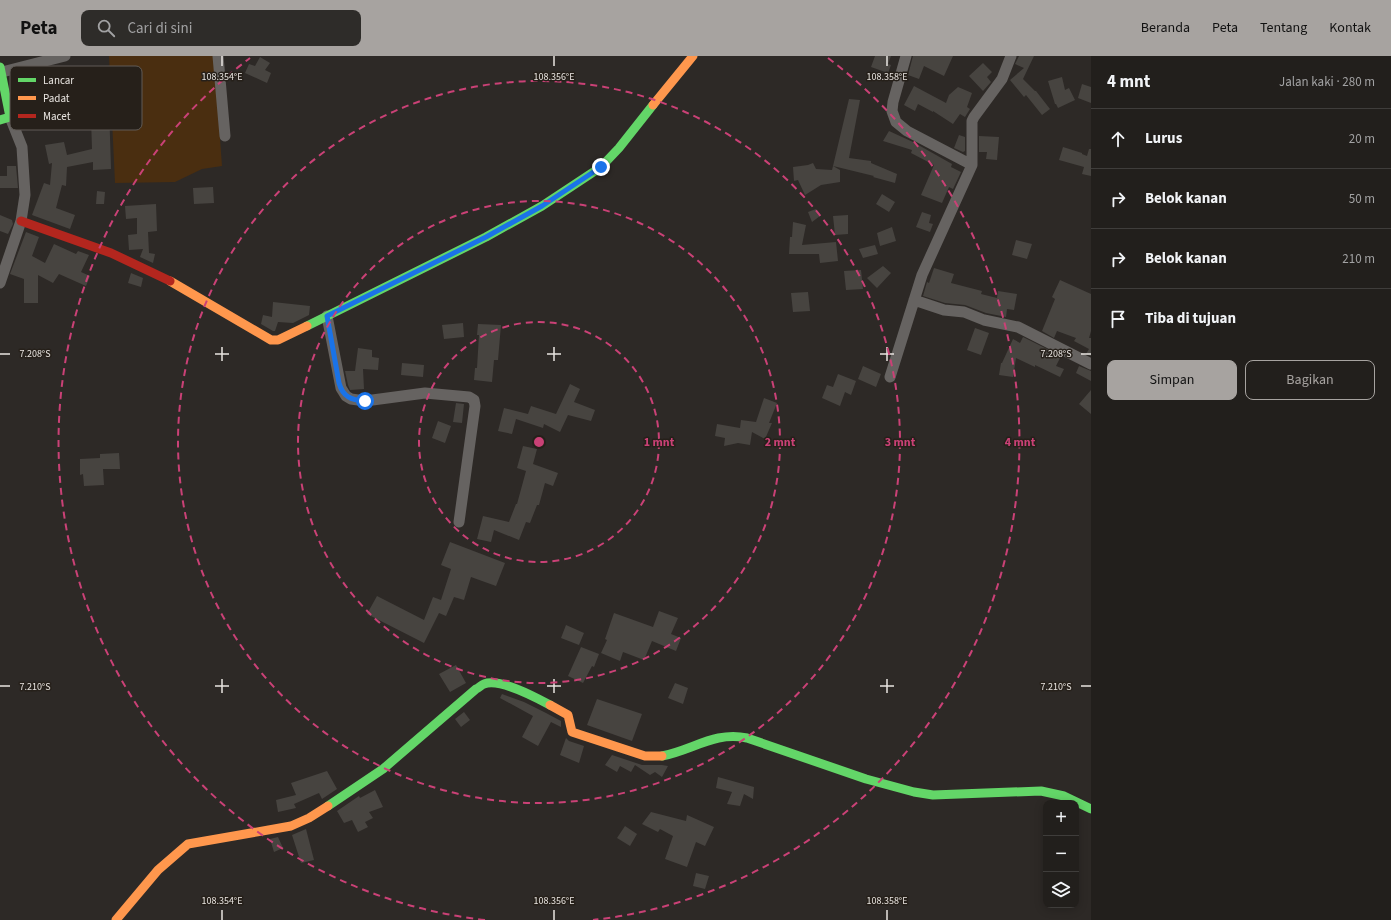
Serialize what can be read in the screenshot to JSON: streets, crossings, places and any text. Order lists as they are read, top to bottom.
{
  "legend": ["Lancar", "Padat", "Macet"],
  "page": {
    "header": "Peta",
    "search": "Cari di sini",
    "nav": [
      "Beranda",
      "Peta",
      "Tentang",
      "Kontak"
    ],
    "heading": ["4 mnt", "Jalan kaki · 280 m"],
    "list": [
      ["Lurus", "20 m"],
      ["Belok kanan", "50 m"],
      ["Belok kanan", "210 m"],
      "Tiba di tujuan"
    ],
    "buttons": ["Simpan", "Bagikan"],
    "map_buttons": ["+", "−"]
  },
  "coordinates": [
    "108.354°E",
    "108.356°E",
    "108.358°E",
    "7.208°S",
    "7.210°S"
  ],
  "rings": [
    "1 mnt",
    "2 mnt",
    "3 mnt",
    "4 mnt"
  ]
}
